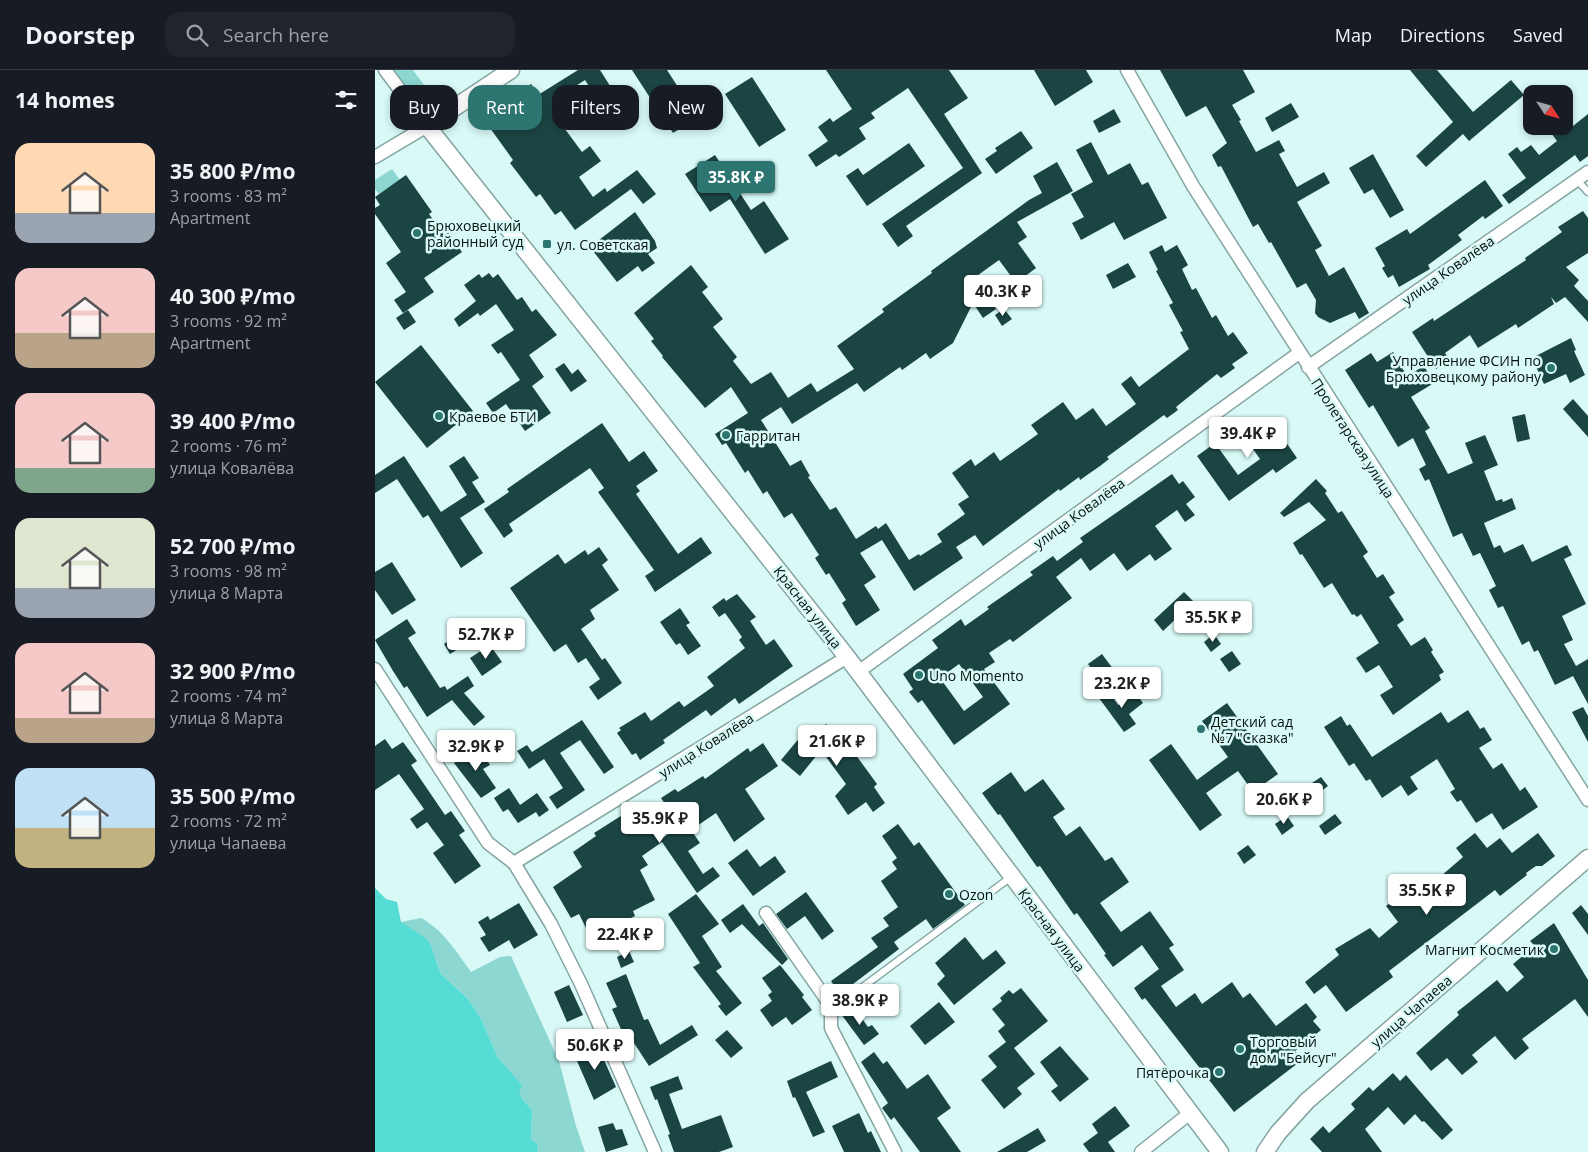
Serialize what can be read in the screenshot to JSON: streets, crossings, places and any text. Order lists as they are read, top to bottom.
{
  "streets": {
    "street": [
      "улица Ковалёва",
      "Пролетарская улица",
      "Красная улица",
      "улица Чапаева"
    ]
  },
  "crossings": [
    ["улица Ковалёва", "Пролетарская улица"],
    ["улица Ковалёва", "Красная улица"]
  ],
  "places": {
    "other": [
      "Брюховецкий районный суд",
      "Управление ФСИН по Брюховецкому району",
      "Краевое БТИ",
      "Гарритан",
      "Uno Momento",
      "Детский сад №7 \"Сказка\"",
      "Ozon",
      "Магнит Косметик",
      "Торговый дом \"Бейсуг\"",
      "Пятёрочка"
    ],
    "transit": ["ул. Советская"]
  },
  "north": "bottom right",
  "page": {
    "header": "Doorstep",
    "search": "Search here",
    "nav": ["Map", "Directions", "Saved"],
    "heading": "14 homes",
    "chip": [
      "Buy",
      "Rent",
      "Filters",
      "New"
    ],
    "list": [
      {
        "name": "35 800 ₽/mo",
        "note": "3 rooms · 83 m² · Apartment"
      },
      {
        "name": "40 300 ₽/mo",
        "note": "3 rooms · 92 m² · Apartment"
      },
      {
        "name": "39 400 ₽/mo",
        "note": "2 rooms · 76 m² · улица Ковалёва"
      },
      {
        "name": "52 700 ₽/mo",
        "note": "3 rooms · 98 m² · улица 8 Марта"
      },
      {
        "name": "32 900 ₽/mo",
        "note": "2 rooms · 74 m² · улица 8 Марта"
      },
      {
        "name": "35 500 ₽/mo",
        "note": "2 rooms · 72 m² · улица Чапаева"
      }
    ],
    "price": [
      "35.8K ₽",
      "40.3K ₽",
      "39.4K ₽",
      "35.5K ₽",
      "52.7K ₽",
      "23.2K ₽",
      "21.6K ₽",
      "32.9K ₽",
      "20.6K ₽",
      "35.9K ₽",
      "35.5K ₽",
      "22.4K ₽",
      "38.9K ₽",
      "50.6K ₽"
    ]
  }
}
